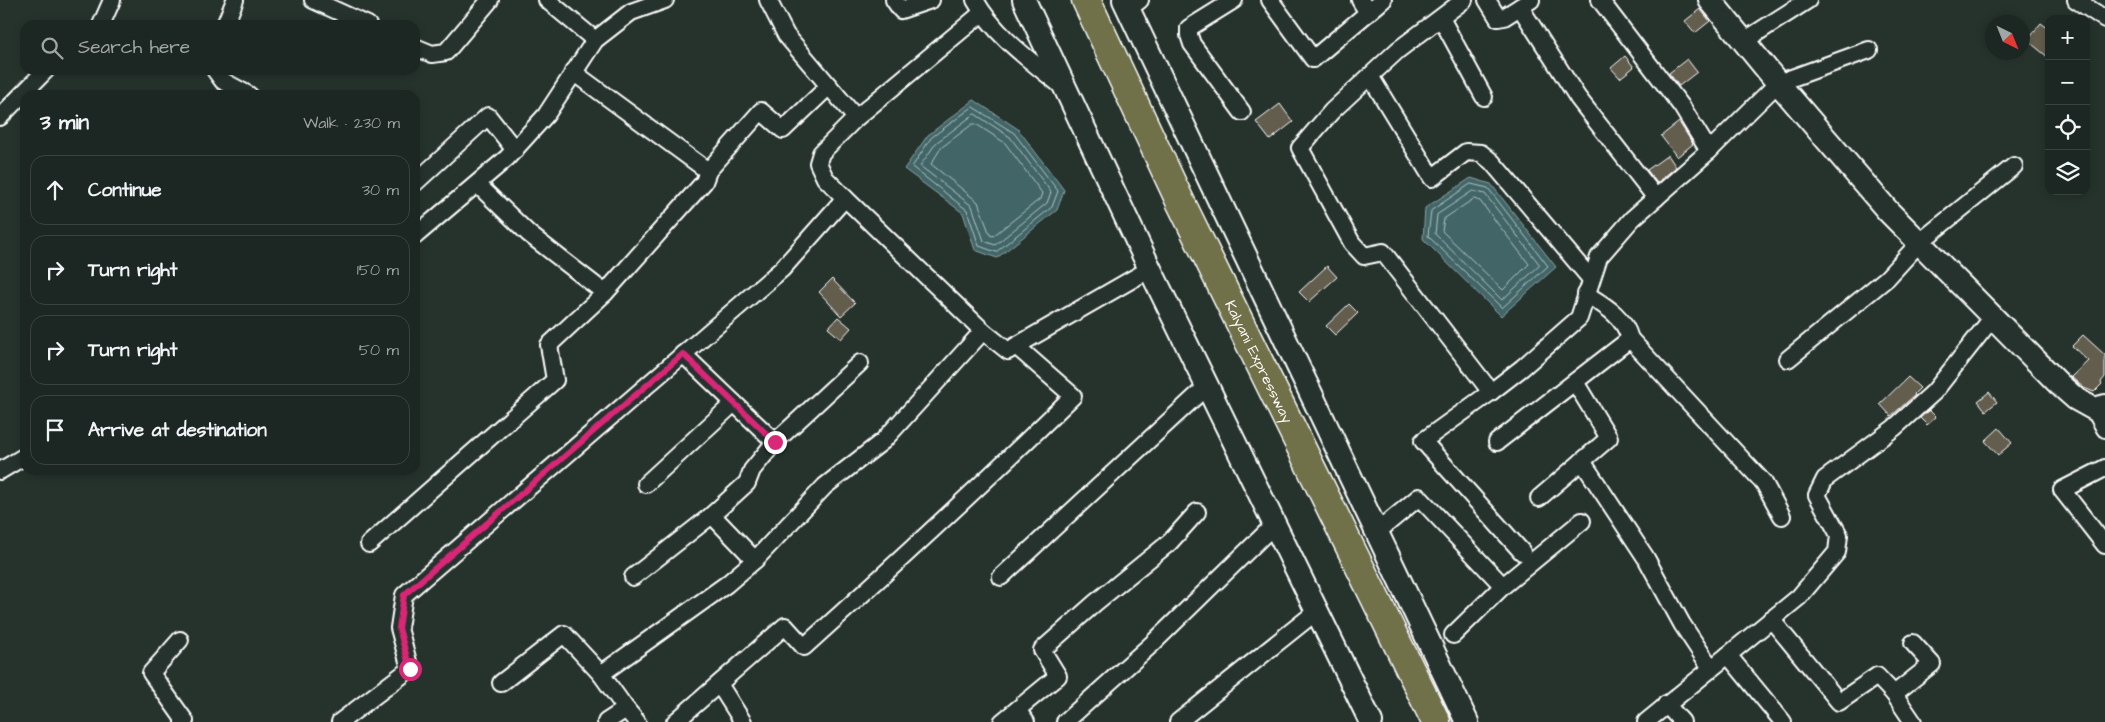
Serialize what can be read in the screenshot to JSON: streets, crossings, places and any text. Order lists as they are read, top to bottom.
{
  "streets": {
    "highway": ["Kalyani Expressway"]
  },
  "north": "bottom right",
  "page": {
    "map_buttons": ["+", "−"],
    "search": "Search here",
    "heading": ["3 min", "Walk · 230 m"],
    "list": [
      ["Continue", "30 m"],
      ["Turn right", "150 m"],
      ["Turn right", "50 m"],
      "Arrive at destination"
    ]
  }
}
